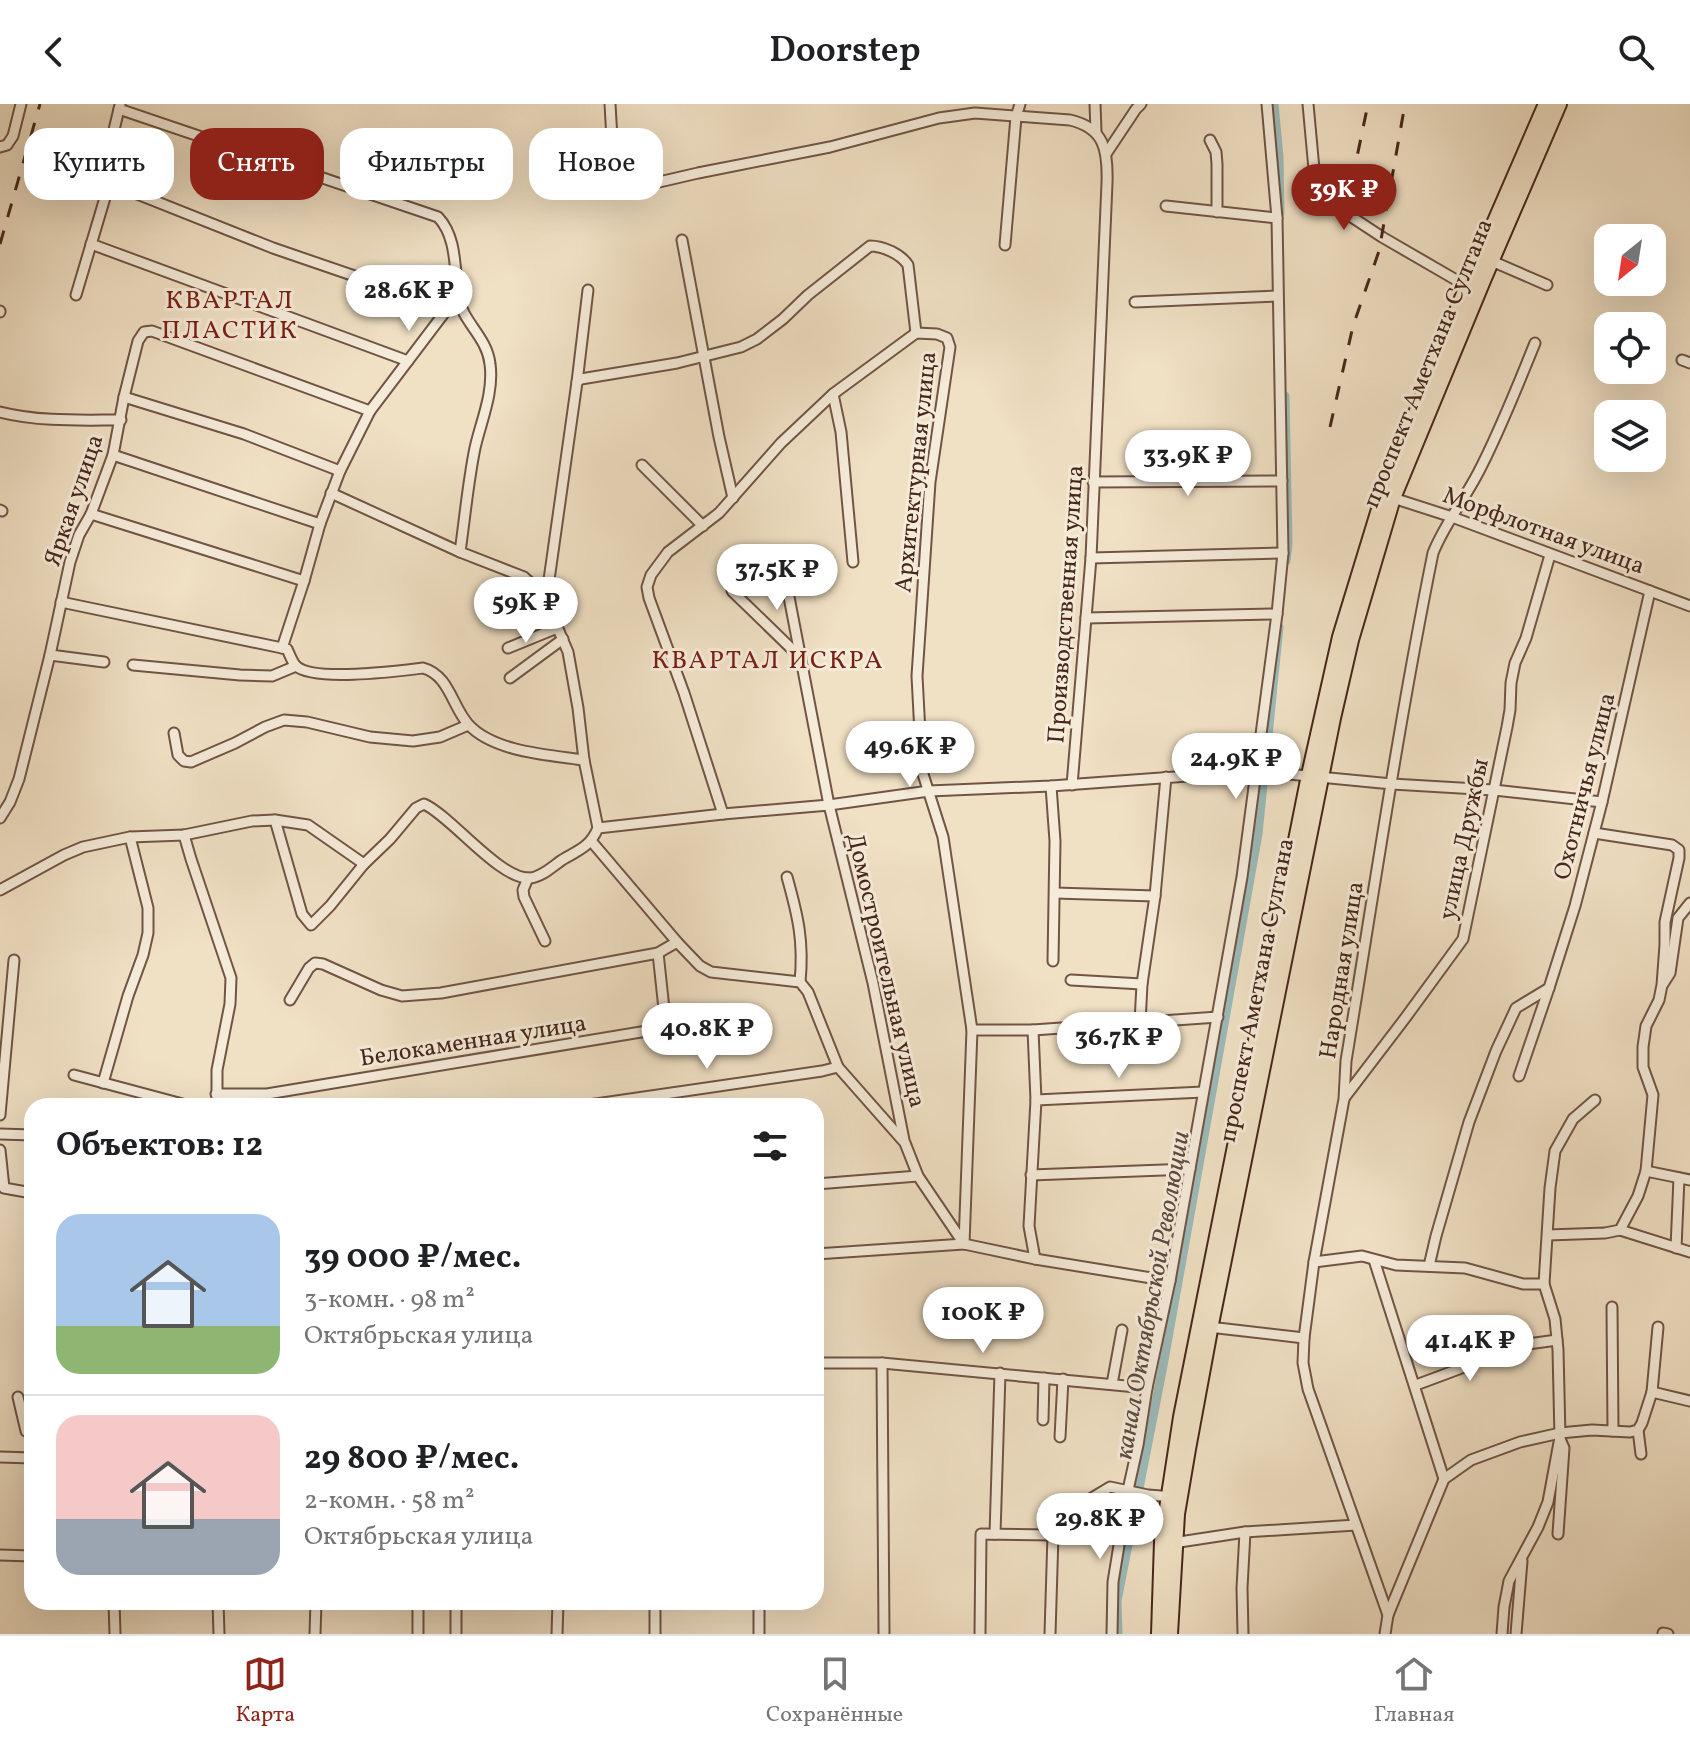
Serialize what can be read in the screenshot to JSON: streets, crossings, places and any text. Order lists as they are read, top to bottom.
{
  "streets": {
    "main road": ["проспект Аметхана Султана"],
    "street": [
      "Архитектурная улица",
      "Яркая улица",
      "Морфлотная улица",
      "Производственная улица",
      "Охотничья улица",
      "улица Дружбы",
      "Домостроительная улица",
      "Народная улица",
      "Белокаменная улица"
    ]
  },
  "crossings": [
    ["Морфлотная улица", "Охотничья улица"],
    ["Морфлотная улица", "улица Дружбы"],
    ["Морфлотная улица", "Народная улица"],
    ["улица Дружбы", "Народная улица"]
  ],
  "districts": ["КВАРТАЛ ПЛАСТИК", "КВАРТАЛ ИСКРА"],
  "water": ["канал Октябрьской Революции"],
  "north": "bottom left",
  "page": {
    "header": "Doorstep",
    "chip": [
      "Купить",
      "Снять",
      "Фильтры",
      "Новое"
    ],
    "price": [
      "39K ₽",
      "28.6K ₽",
      "33.9K ₽",
      "37.5K ₽",
      "59K ₽",
      "49.6K ₽",
      "24.9K ₽",
      "40.8K ₽",
      "36.7K ₽",
      "100K ₽",
      "41.4K ₽",
      "29.8K ₽"
    ],
    "heading": "Объектов: 12",
    "list": [
      {
        "name": "39 000 ₽/мес.",
        "note": "3-комн. · 98 m² · Октябрьская улица"
      },
      {
        "name": "29 800 ₽/мес.",
        "note": "2-комн. · 58 m² · Октябрьская улица"
      }
    ],
    "tabs": ["Карта", "Сохранённые", "Главная"]
  }
}
